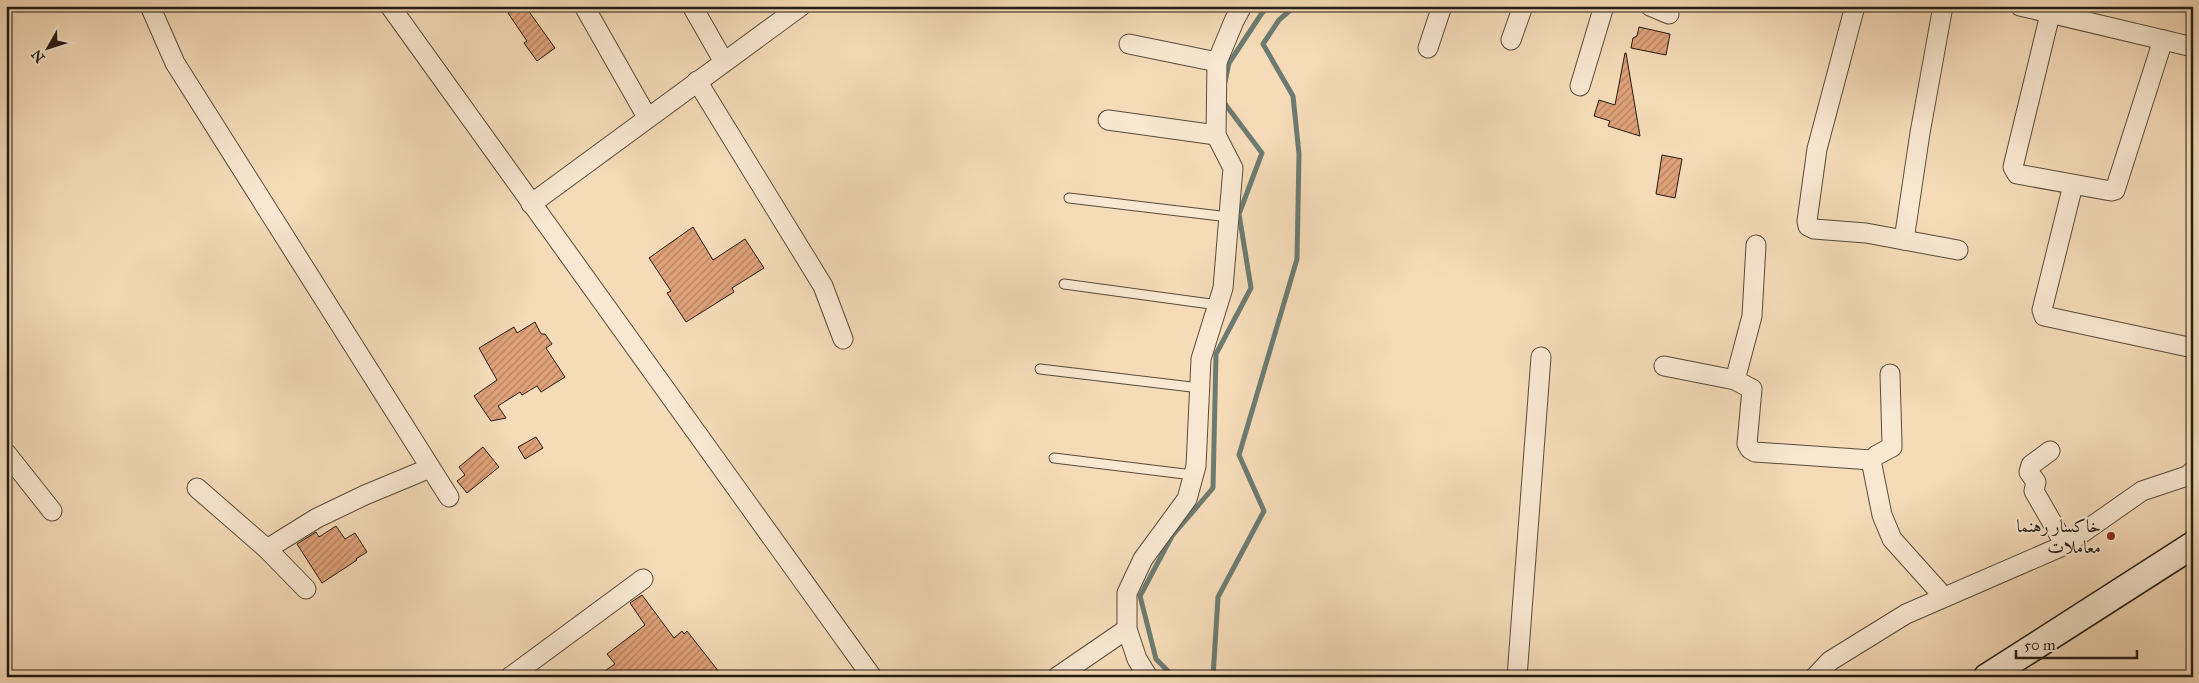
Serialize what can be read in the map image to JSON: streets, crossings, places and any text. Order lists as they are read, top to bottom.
{
  "places": ["خاکسار رهنما معاملات"],
  "scale_bar": "50 m",
  "north": "bottom left"
}
